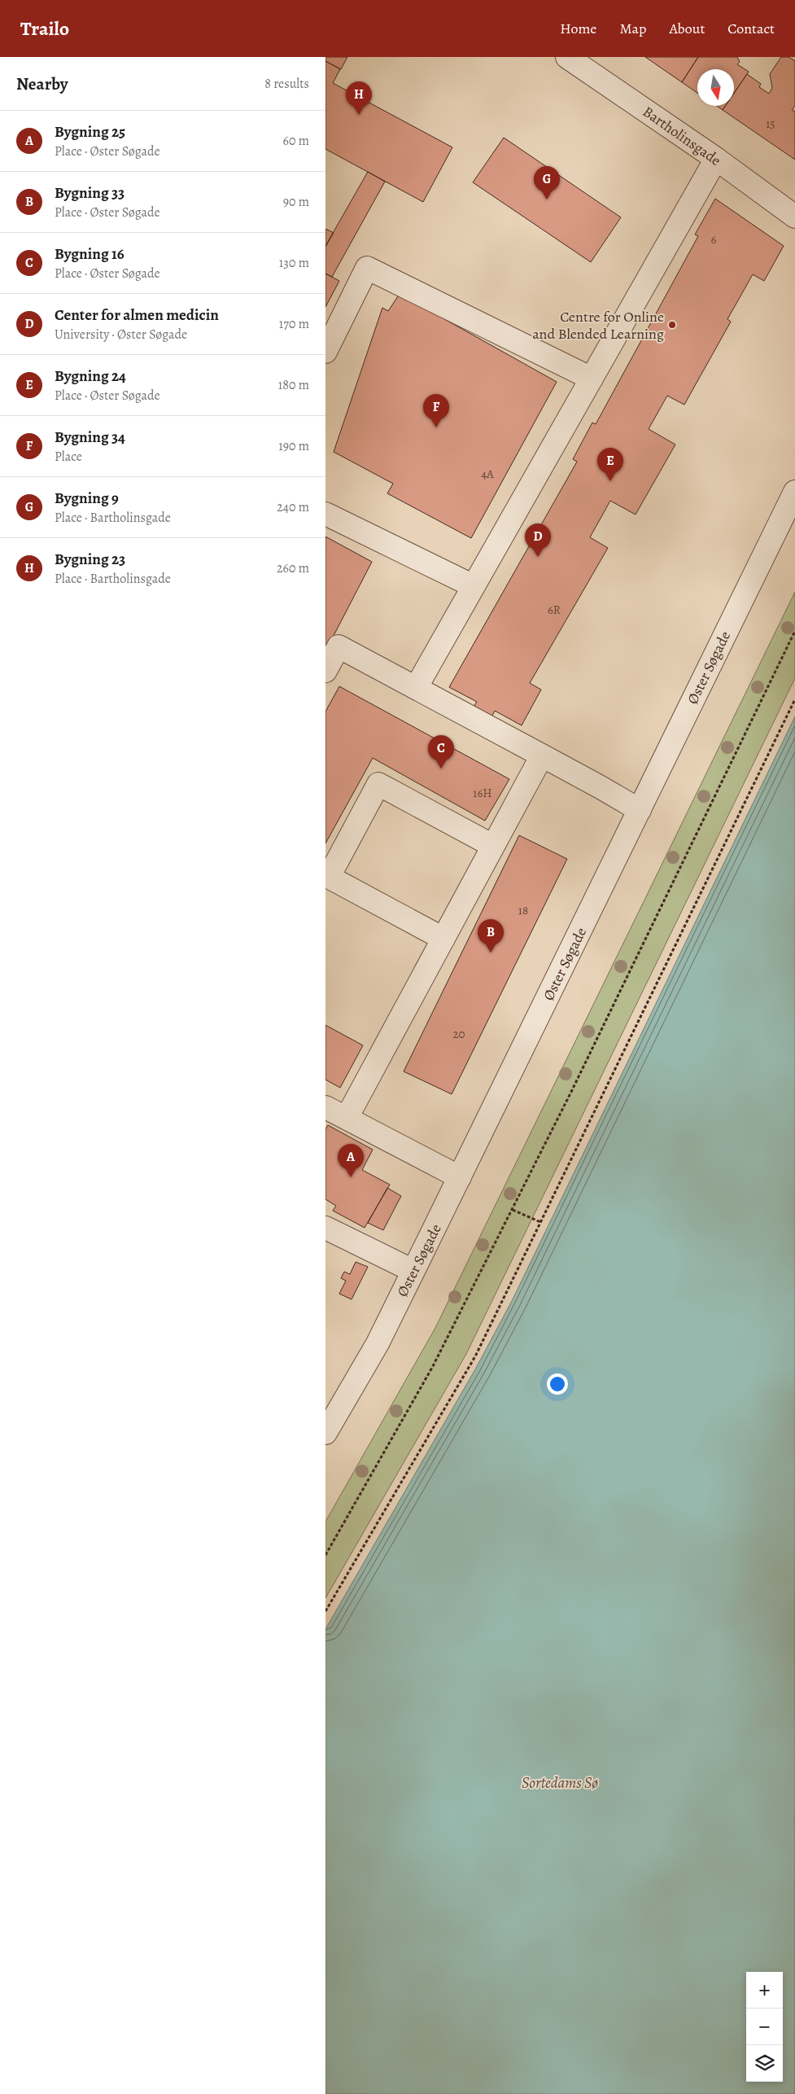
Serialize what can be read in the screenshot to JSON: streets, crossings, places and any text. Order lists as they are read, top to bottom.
{
  "streets": {
    "street": ["Bartholinsgade", "Øster Søgade"]
  },
  "water": ["Sortedams Sø"],
  "places": ["Centre for Online and Blended Learning"],
  "house_numbers": [
    "15",
    "6",
    "4A",
    "6R",
    "16H",
    "18",
    "20"
  ],
  "north": "bottom",
  "page": {
    "header": "Trailo",
    "nav": [
      "Home",
      "Map",
      "About",
      "Contact"
    ],
    "heading": ["Nearby", "8 results"],
    "pins": [
      "H",
      "G",
      "F",
      "E",
      "D",
      "C",
      "B",
      "A"
    ],
    "list": [
      {
        "mark": "A",
        "name": "Bygning 25",
        "note": "Place · Øster Søgade",
        "value": "60 m"
      },
      {
        "mark": "B",
        "name": "Bygning 33",
        "note": "Place · Øster Søgade",
        "value": "90 m"
      },
      {
        "mark": "C",
        "name": "Bygning 16",
        "note": "Place · Øster Søgade",
        "value": "130 m"
      },
      {
        "mark": "D",
        "name": "Center for almen medicin",
        "note": "University · Øster Søgade",
        "value": "170 m"
      },
      {
        "mark": "E",
        "name": "Bygning 24",
        "note": "Place · Øster Søgade",
        "value": "180 m"
      },
      {
        "mark": "F",
        "name": "Bygning 34",
        "note": "Place",
        "value": "190 m"
      },
      {
        "mark": "G",
        "name": "Bygning 9",
        "note": "Place · Bartholinsgade",
        "value": "240 m"
      },
      {
        "mark": "H",
        "name": "Bygning 23",
        "note": "Place · Bartholinsgade",
        "value": "260 m"
      }
    ],
    "map_buttons": ["+", "−"]
  }
}
